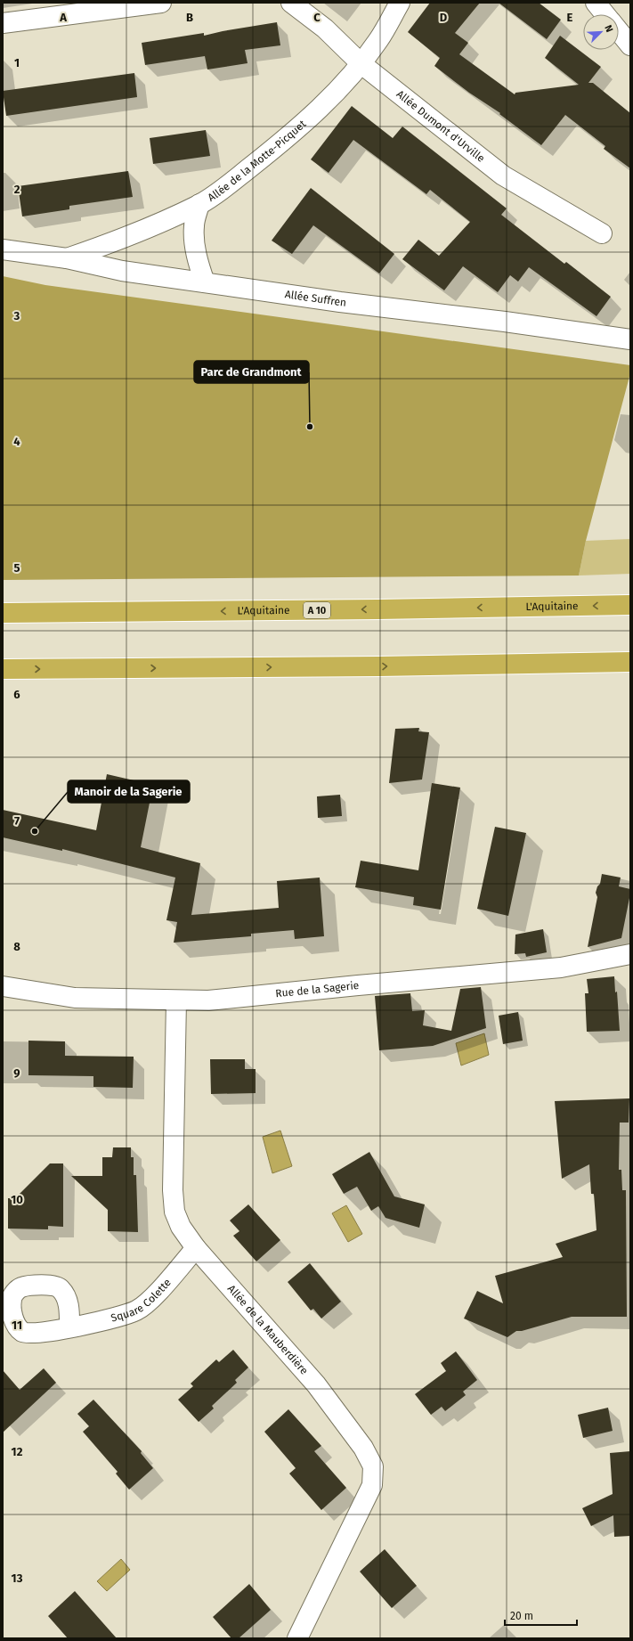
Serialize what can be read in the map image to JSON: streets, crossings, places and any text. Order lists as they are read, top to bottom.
{
  "streets": {
    "highway": ["L'Aquitaine", "A 10"],
    "street": [
      "Allée Dumont d'Urville",
      "Allée de la Motte-Picquet",
      "Allée Suffren",
      "Rue de la Sagerie",
      "Square Colette",
      "Allée de la Mauberdière"
    ]
  },
  "crossings": [
    ["Allée Dumont d'Urville", "Allée de la Motte-Picquet"],
    ["Allée de la Motte-Picquet", "Allée Suffren"],
    ["Rue de la Sagerie", "Allée de la Mauberdière"],
    ["Square Colette", "Allée de la Mauberdière"]
  ],
  "places": ["Parc de Grandmont", "Manoir de la Sagerie"],
  "scale_bar": "20 m",
  "north": "top right",
  "grid": {
    "columns": [
      "A",
      "B",
      "C",
      "D",
      "E"
    ],
    "rows": [
      "1",
      "2",
      "3",
      "4",
      "5",
      "6",
      "7",
      "8",
      "9",
      "10",
      "11",
      "12",
      "13"
    ]
  }
}
